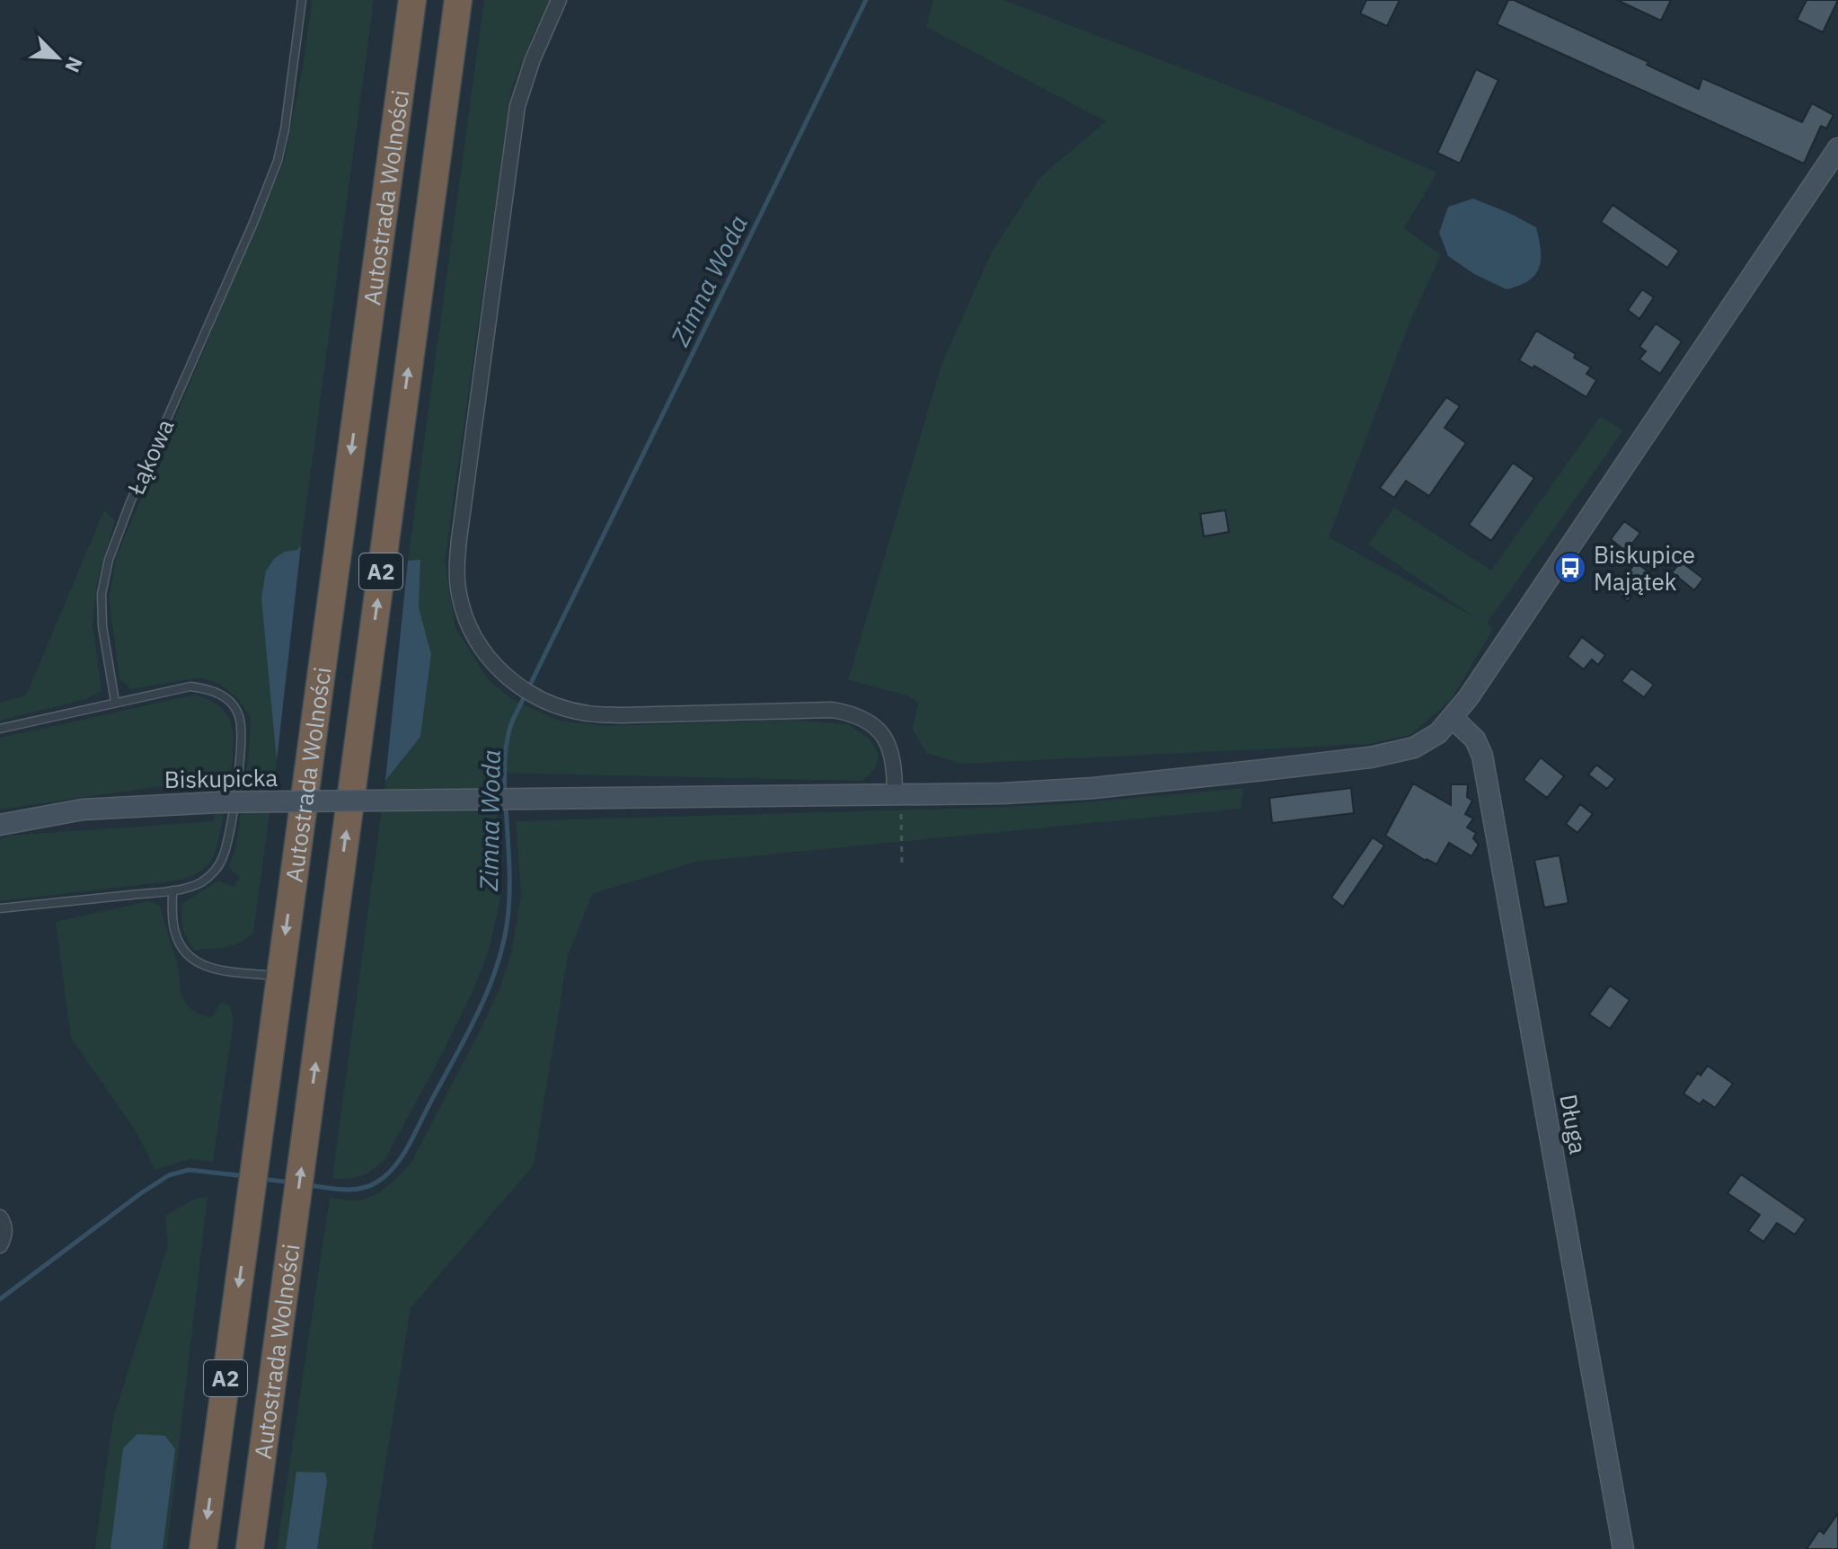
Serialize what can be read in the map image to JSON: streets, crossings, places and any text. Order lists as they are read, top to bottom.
{
  "streets": {
    "highway": ["Autostrada Wolności", "A2"],
    "main road": ["Biskupicka", "Długa"],
    "lane": ["Łąkowa"]
  },
  "crossings": [
    ["Biskupicka", "Długa"]
  ],
  "water": ["Zimna Woda"],
  "places": {
    "bus stop": ["Biskupice Majątek"]
  },
  "north": "bottom right"
}
